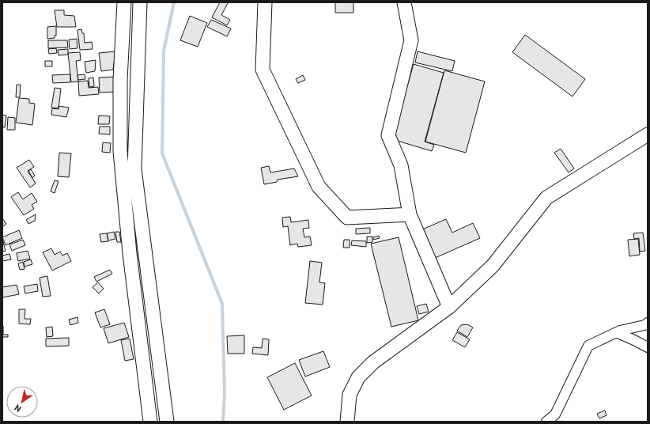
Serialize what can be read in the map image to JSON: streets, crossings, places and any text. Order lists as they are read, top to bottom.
{
  "north": "bottom left"
}
